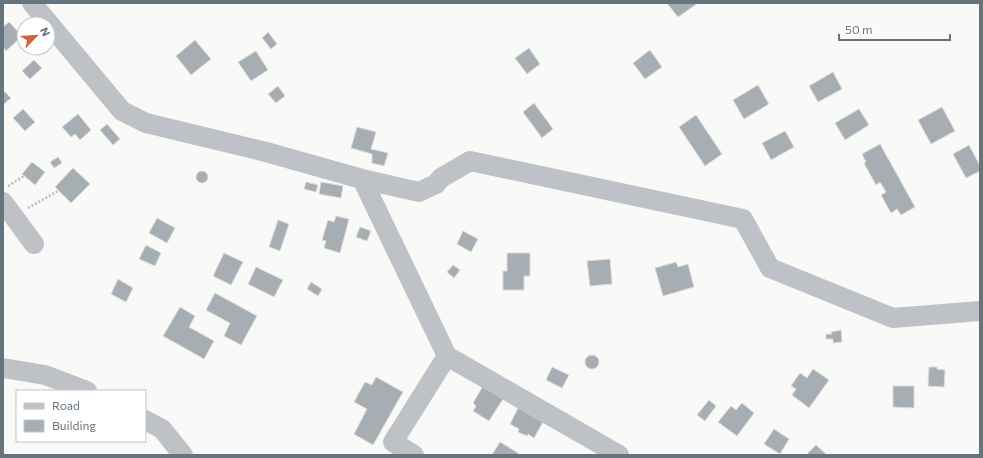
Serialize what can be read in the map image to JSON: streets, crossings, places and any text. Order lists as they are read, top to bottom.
{
  "legend": ["Road", "Building"],
  "scale_bar": "50 m",
  "north": "top right"
}
